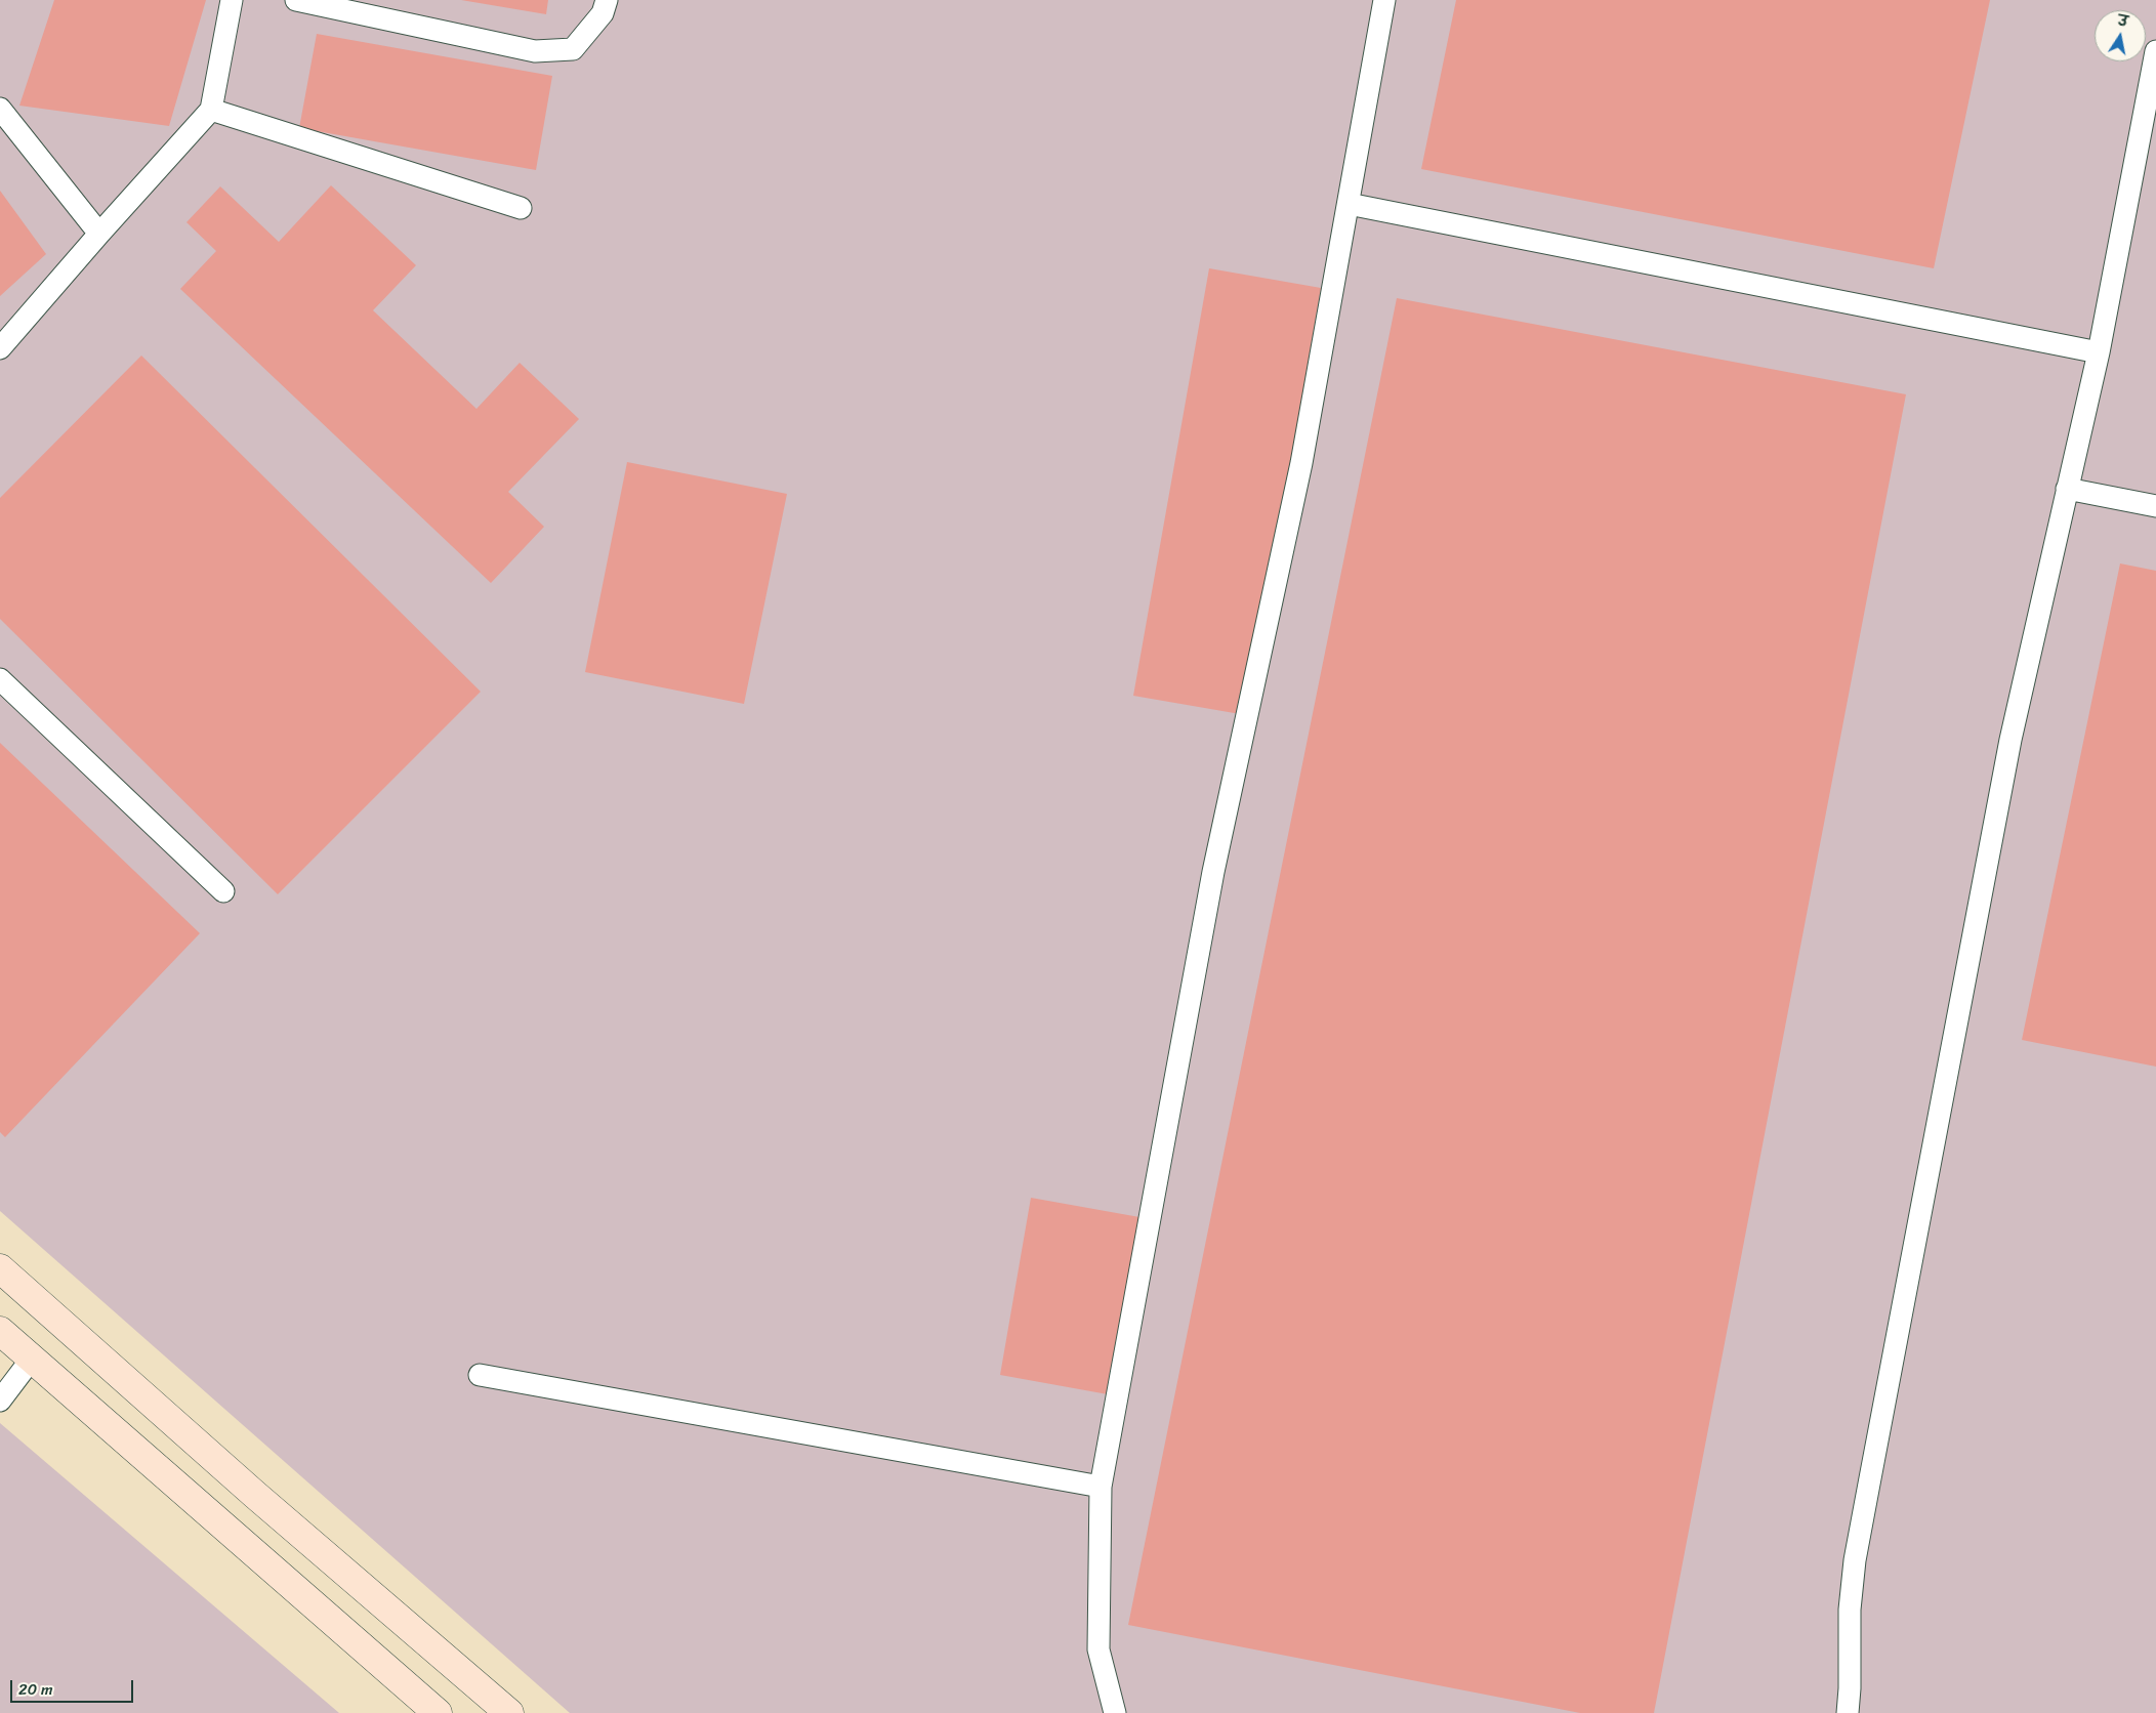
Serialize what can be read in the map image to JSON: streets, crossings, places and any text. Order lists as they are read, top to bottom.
{
  "scale_bar": "20 m",
  "north": "top"
}
